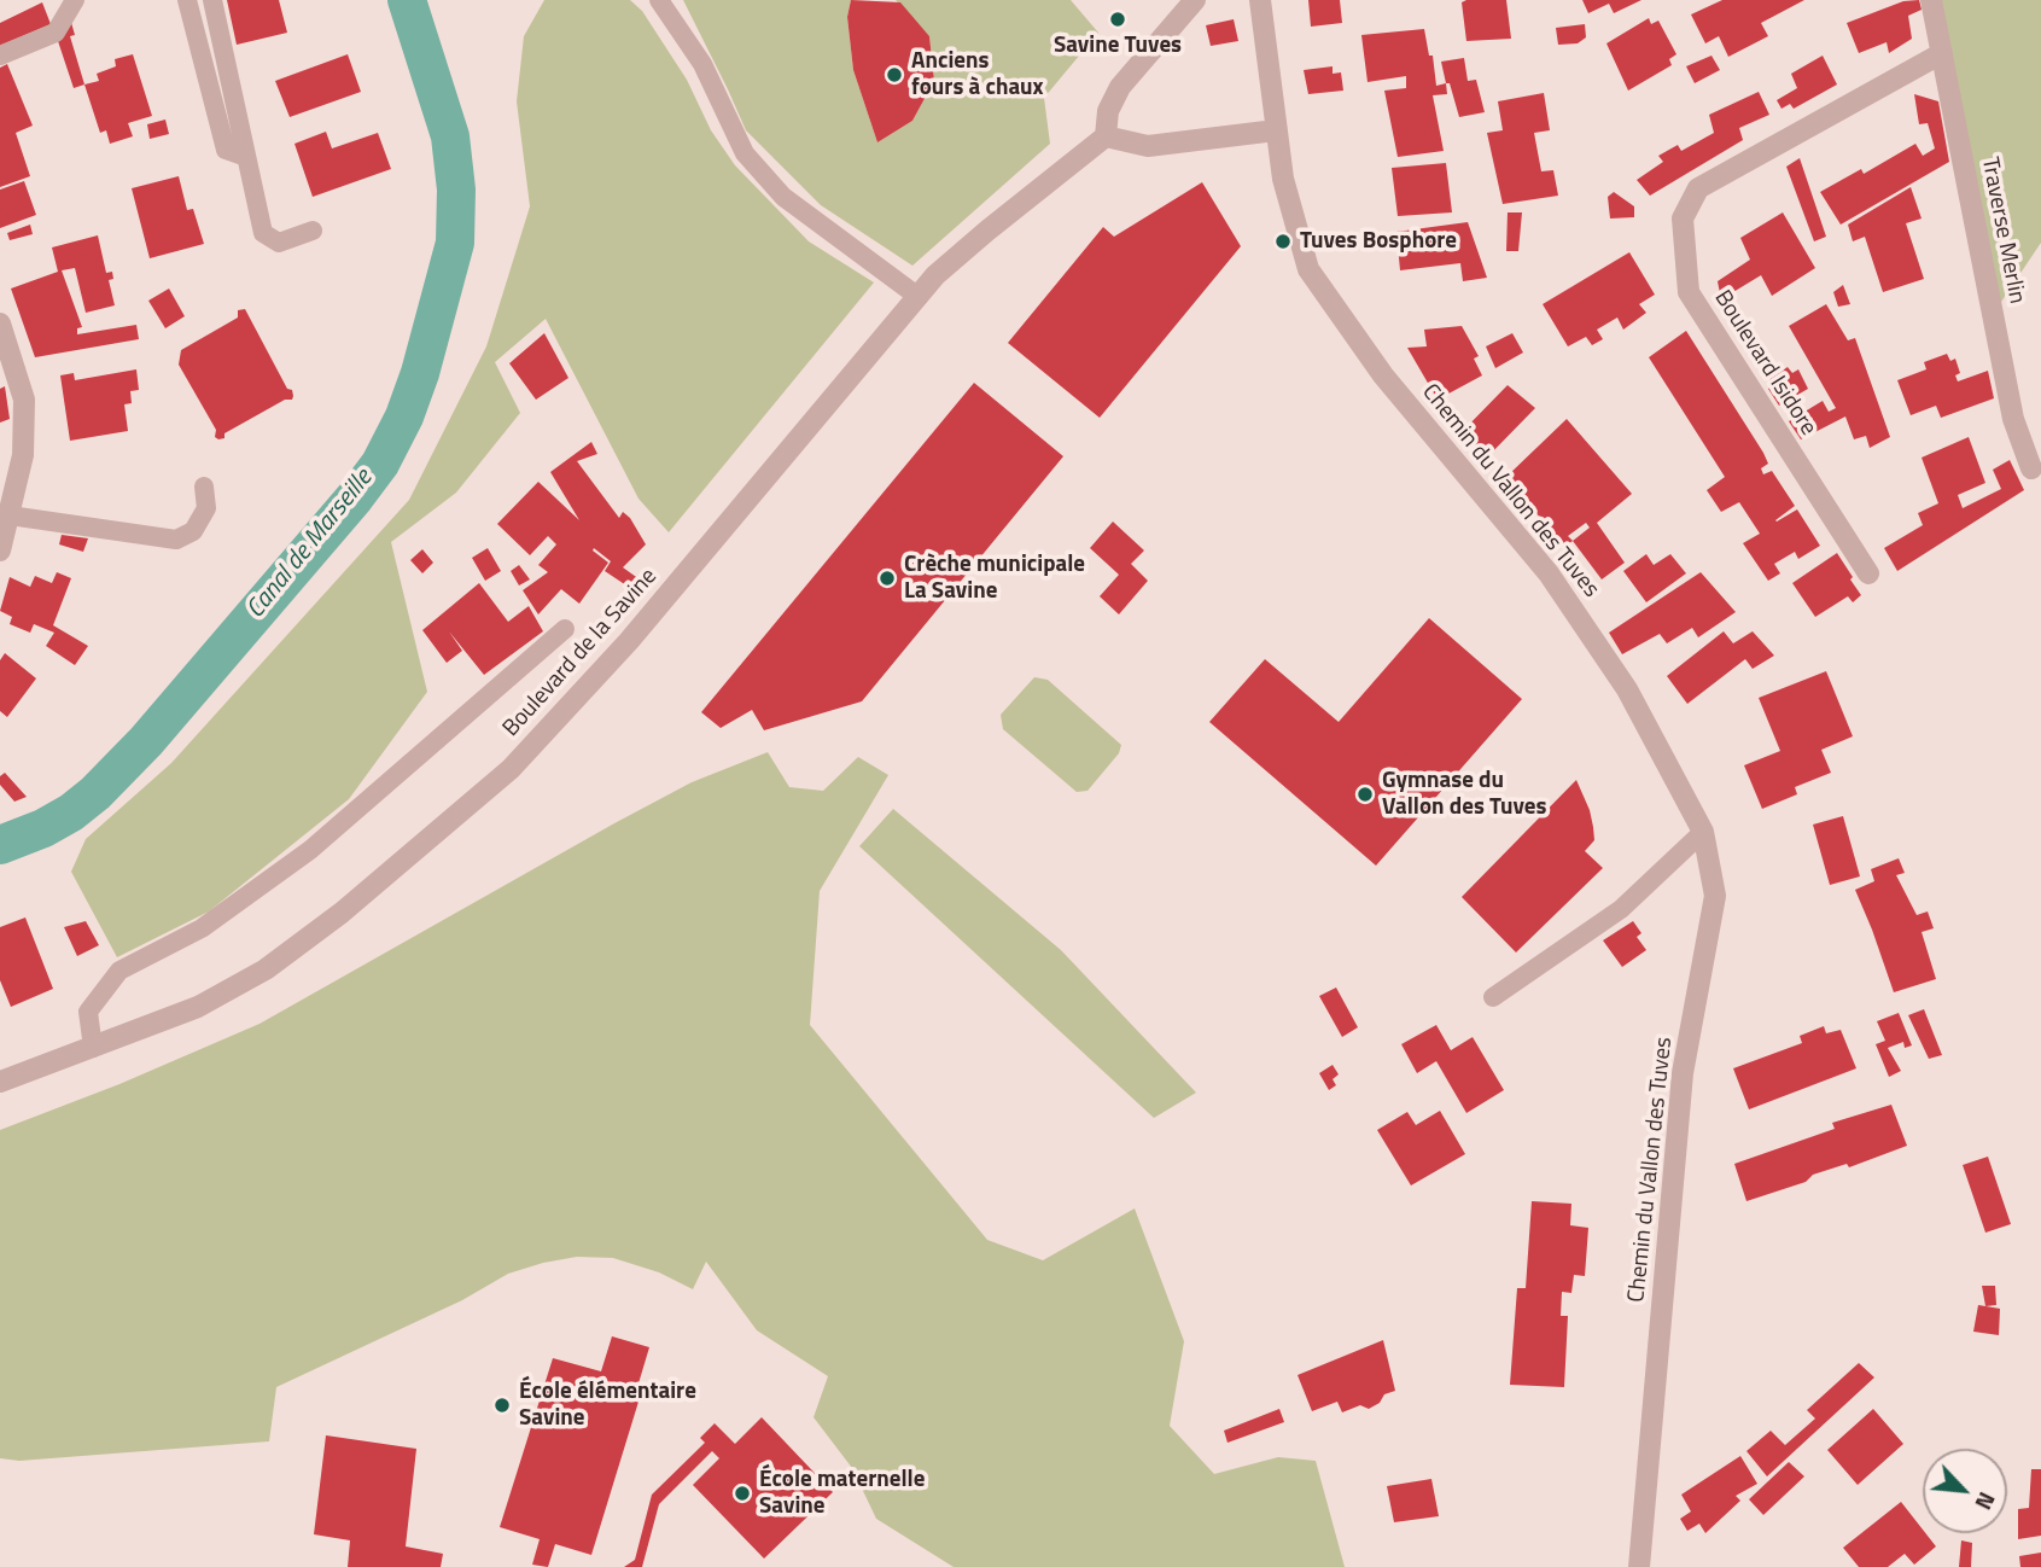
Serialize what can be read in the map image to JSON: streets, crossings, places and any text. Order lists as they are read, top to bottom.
{
  "streets": {
    "street": [
      "Traverse Merlin",
      "Boulevard Isidore",
      "Chemin du Vallon des Tuves",
      "Boulevard de la Savine"
    ]
  },
  "crossings": [
    ["Traverse Merlin", "Boulevard Isidore"]
  ],
  "water": ["Canal de Marseille"],
  "places": [
    "Savine Tuves",
    "Anciens fours à chaux",
    "Tuves Bosphore",
    "Crèche municipale La Savine",
    "Gymnase du Vallon des Tuves",
    "École élémentaire Savine",
    "École maternelle Savine"
  ],
  "north": "bottom right"
}
